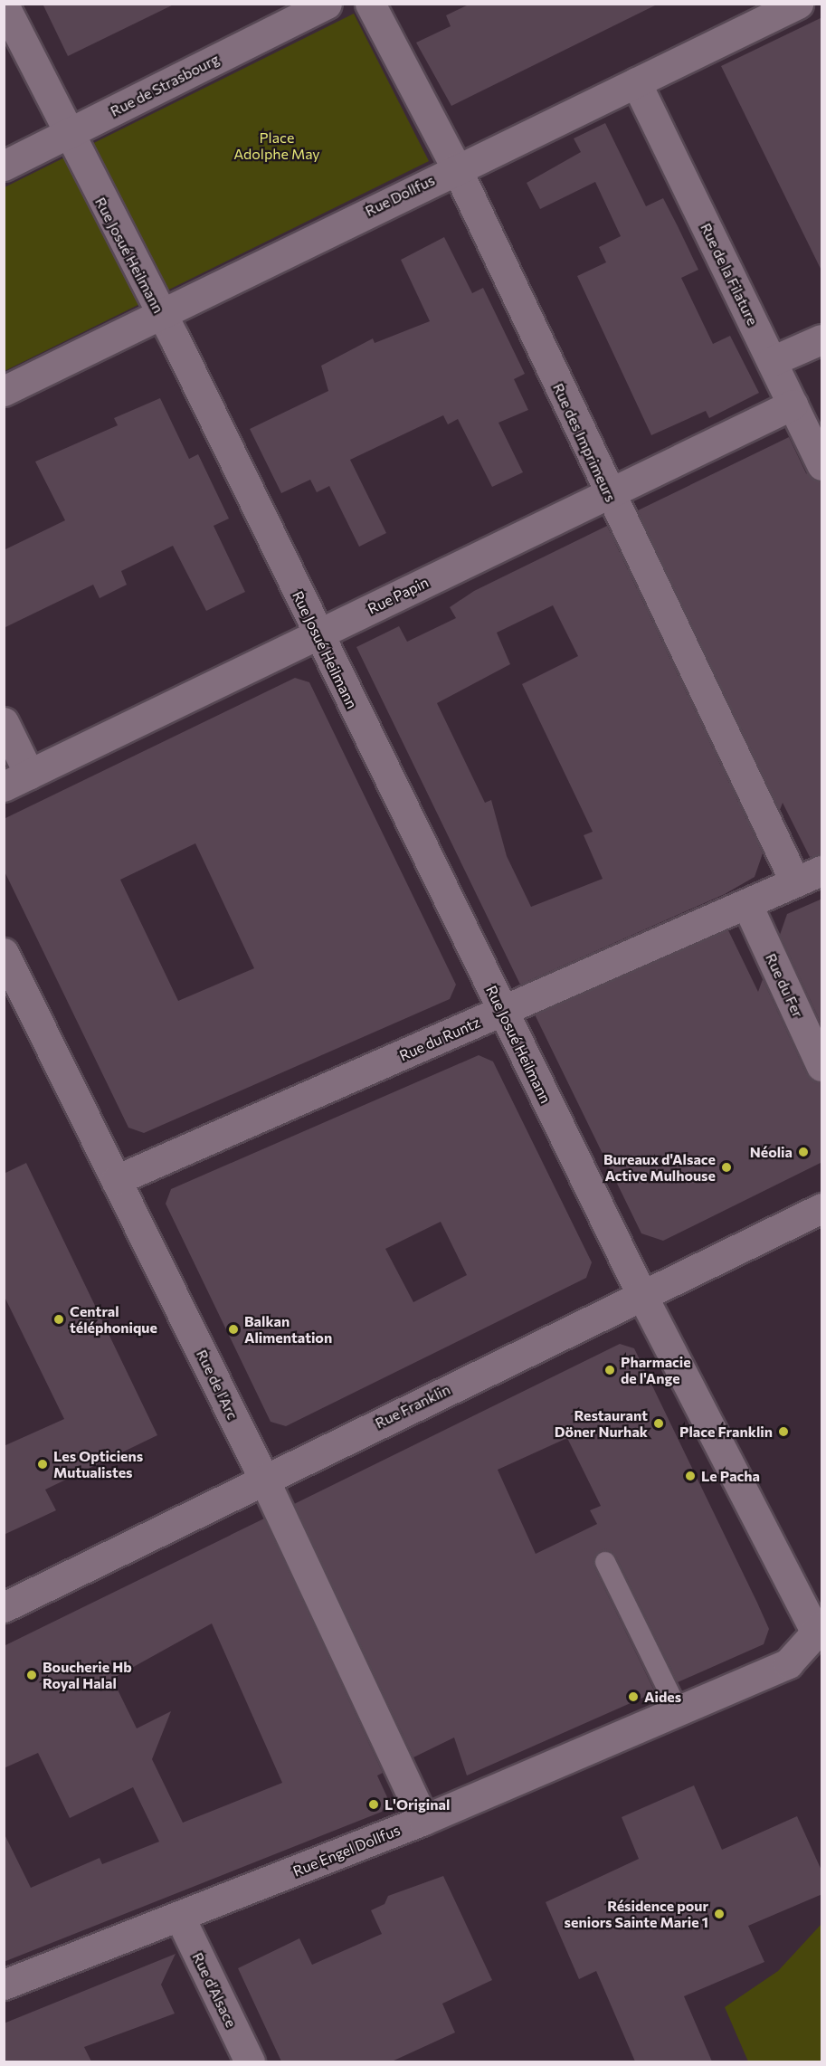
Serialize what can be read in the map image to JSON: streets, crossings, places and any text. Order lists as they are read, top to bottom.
{
  "streets": {
    "street": [
      "Rue de Strasbourg",
      "Rue Dollfus",
      "Rue Josué Heilmann",
      "Rue de la Filature",
      "Rue des Imprimeurs",
      "Rue Papin",
      "Rue du Fer",
      "Rue du Runtz",
      "Rue de l'Arc",
      "Rue Franklin",
      "Rue Engel Dollfus",
      "Rue d'Alsace"
    ]
  },
  "crossings": [
    ["Rue de Strasbourg", "Rue Josué Heilmann"],
    ["Rue Dollfus", "Rue Josué Heilmann"],
    ["Rue Dollfus", "Rue de la Filature"],
    ["Rue Dollfus", "Rue des Imprimeurs"],
    ["Rue Josué Heilmann", "Rue Papin"],
    ["Rue Josué Heilmann", "Rue du Runtz"],
    ["Rue Josué Heilmann", "Rue Franklin"],
    ["Rue de la Filature", "Rue Papin"],
    ["Rue des Imprimeurs", "Rue Papin"],
    ["Rue des Imprimeurs", "Rue du Runtz"],
    ["Rue du Fer", "Rue du Runtz"],
    ["Rue du Runtz", "Rue de l'Arc"],
    ["Rue de l'Arc", "Rue Franklin"],
    ["Rue de l'Arc", "Rue Engel Dollfus"],
    ["Rue Engel Dollfus", "Rue d'Alsace"]
  ],
  "parks": ["Place Adolphe May"],
  "places": [
    "Néolia",
    "Bureaux d'Alsace Active Mulhouse",
    "Central téléphonique",
    "Balkan Alimentation",
    "Pharmacie de l'Ange",
    "Restaurant Döner Nurhak",
    "Place Franklin",
    "Les Opticiens Mutualistes",
    "Le Pacha",
    "Boucherie Hb Royal Halal",
    "Aides",
    "L'Original",
    "Résidence pour seniors Sainte Marie 1"
  ]
}
